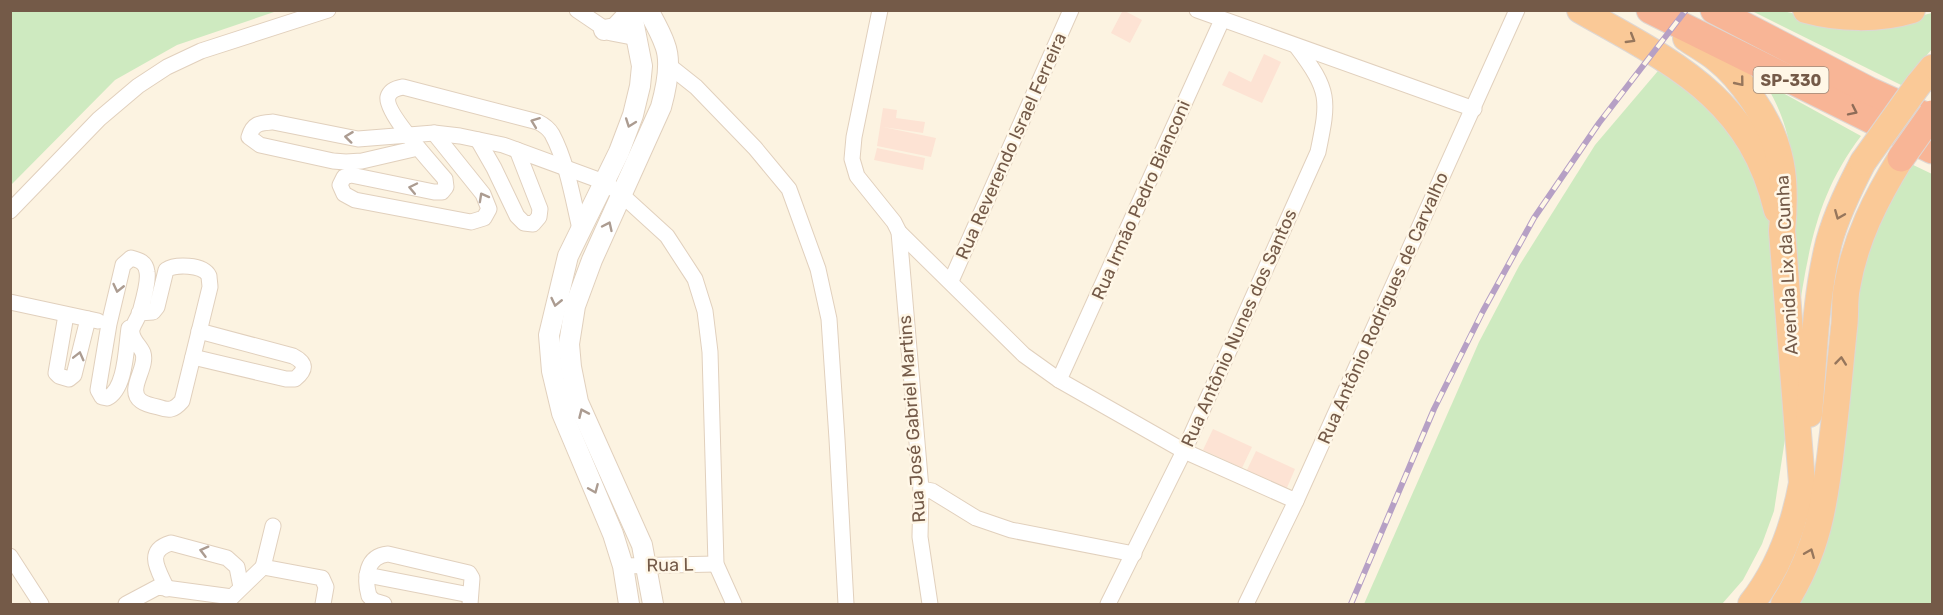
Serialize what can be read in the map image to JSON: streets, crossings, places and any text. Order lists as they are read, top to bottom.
{
  "streets": {
    "highway": ["SP-330", "Avenida Lix da Cunha"],
    "street": [
      "Rua Reverendo Israel Ferreira",
      "Rua Irmão Pedro Bianconi",
      "Rua Antônio Rodrigues de Carvalho",
      "Rua Antônio Nunes dos Santos",
      "Rua José Gabriel Martins",
      "Rua L"
    ]
  }
}
